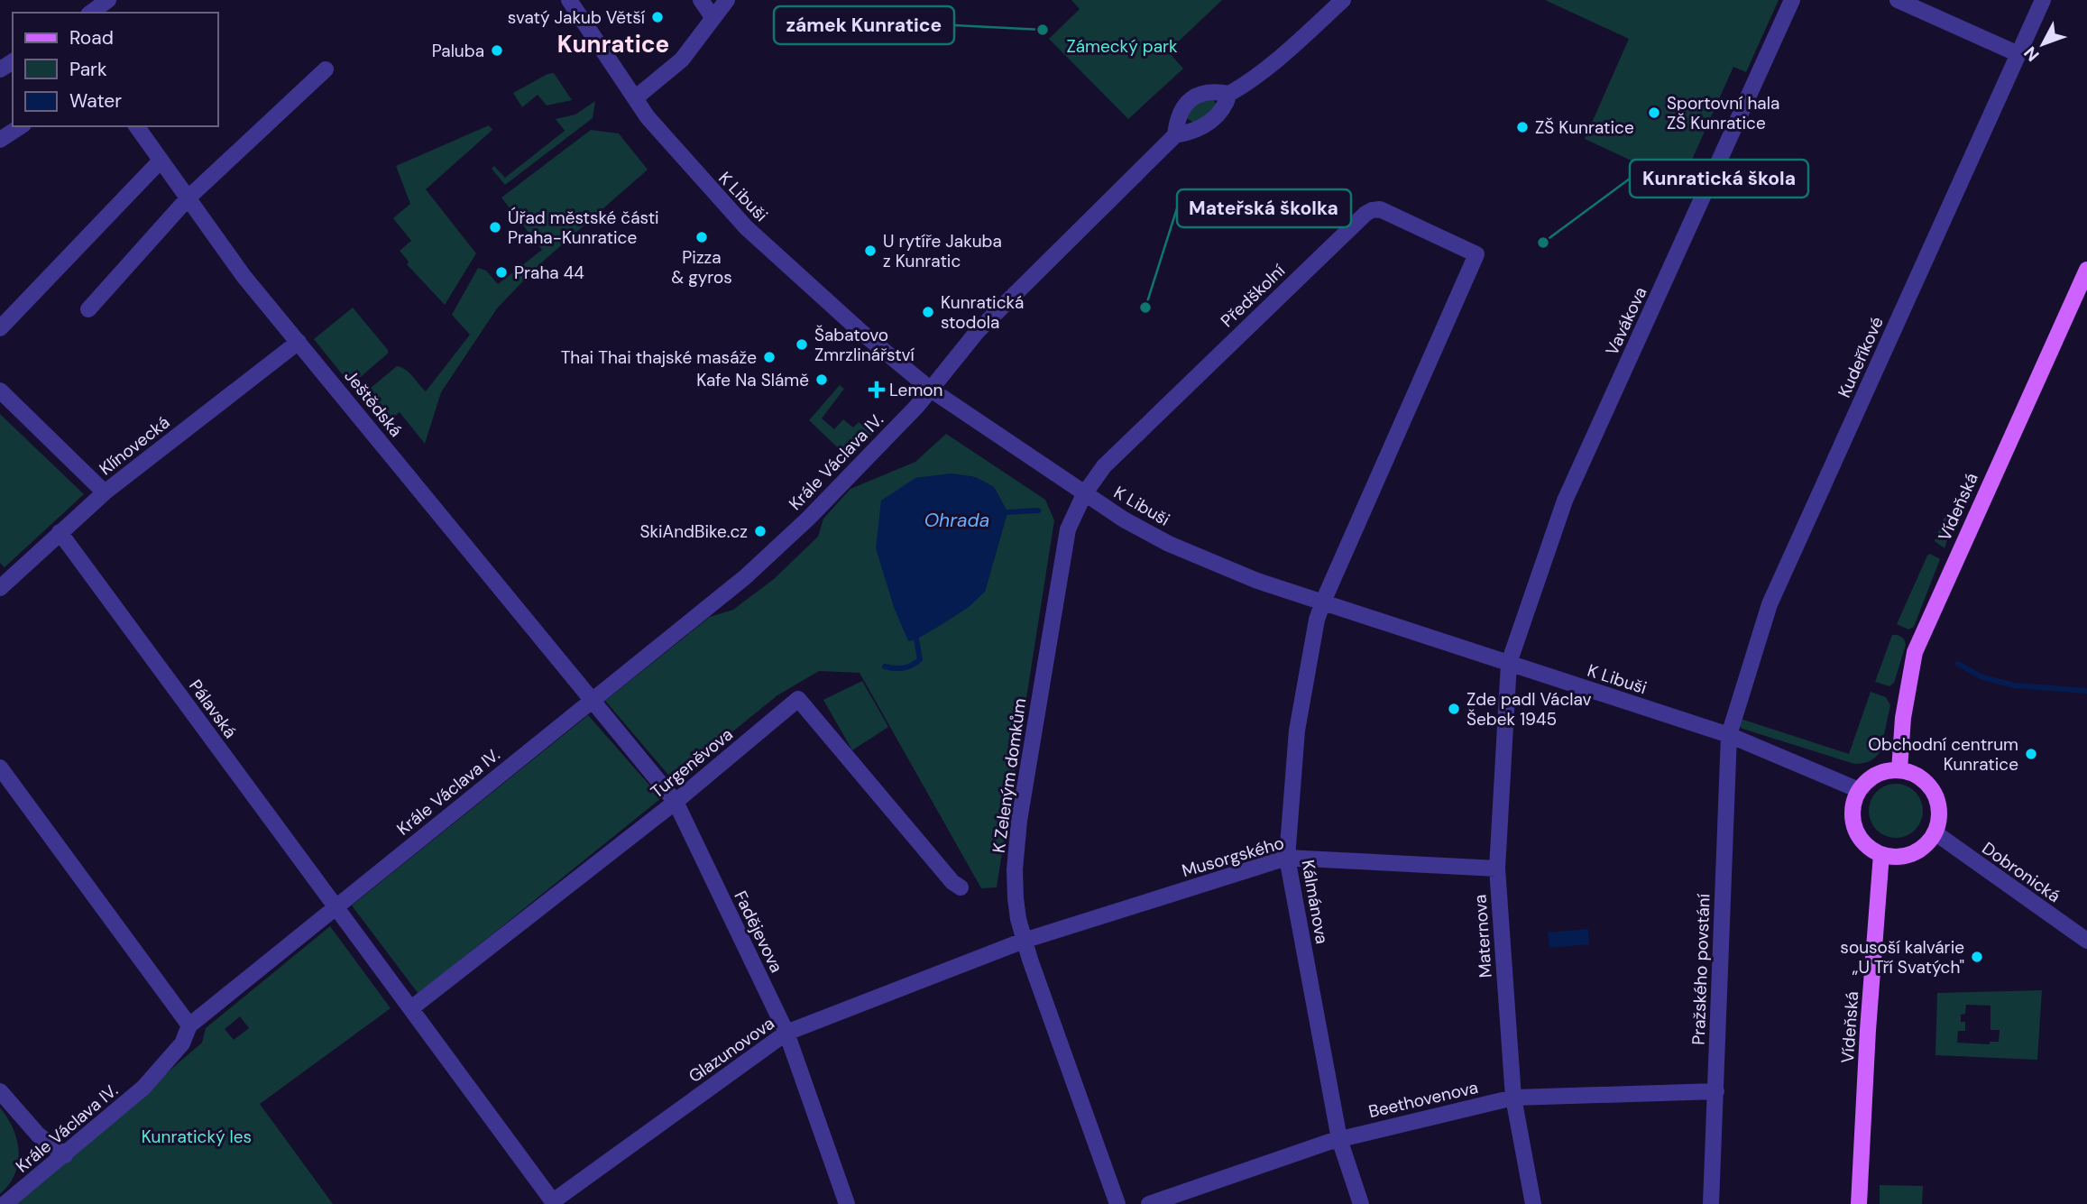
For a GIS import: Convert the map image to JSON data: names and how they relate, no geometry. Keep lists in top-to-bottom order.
{
  "streets": {
    "main road": ["Vídeňská"],
    "street": [
      "K Libuši",
      "Předškolní",
      "Vavákova",
      "Kudeříkové",
      "Ještědská",
      "Klínovecká",
      "Krále Václava IV.",
      "Pálavská",
      "Turgeněvova",
      "K Zeleným domkům",
      "Musorgského",
      "Dobronická",
      "Kálmánova",
      "Fadějevova",
      "Maternova",
      "Pražského povstání",
      "Glazunovova",
      "Beethovenova"
    ]
  },
  "crossings": [
    ["K Libuši", "Předškolní"],
    ["K Libuši", "Vavákova"],
    ["K Libuši", "Kudeříkové"],
    ["K Libuši", "Krále Václava IV."],
    ["K Libuši", "Vídeňská"],
    ["K Libuši", "K Zeleným domkům"],
    ["K Libuši", "Dobronická"],
    ["K Libuši", "Kálmánova"],
    ["K Libuši", "Maternova"],
    ["K Libuši", "Pražského povstání"],
    ["Předškolní", "K Zeleným domkům"],
    ["Předškolní", "Kálmánova"],
    ["Vavákova", "Maternova"],
    ["Kudeříkové", "Pražského povstání"],
    ["Ještědská", "Klínovecká"],
    ["Ještědská", "Krále Václava IV."],
    ["Ještědská", "Fadějevova"],
    ["Klínovecká", "Pálavská"],
    ["Krále Václava IV.", "Pálavská"],
    ["Krále Václava IV.", "Fadějevova"],
    ["Vídeňská", "Dobronická"],
    ["Pálavská", "Turgeněvova"],
    ["Pálavská", "Glazunovova"],
    ["Turgeněvova", "Fadějevova"],
    ["K Zeleným domkům", "Musorgského"],
    ["K Zeleným domkům", "Glazunovova"],
    ["Musorgského", "Kálmánova"],
    ["Musorgského", "Maternova"],
    ["Musorgského", "Glazunovova"],
    ["Kálmánova", "Beethovenova"],
    ["Fadějevova", "Glazunovova"],
    ["Maternova", "Beethovenova"],
    ["Pražského povstání", "Beethovenova"]
  ],
  "districts": ["Kunratice"],
  "water": ["Ohrada"],
  "parks": ["Zámecký park", "Kunratický les"],
  "places": {
    "other": [
      "svatý Jakub Větší",
      "zámek Kunratice",
      "Paluba",
      "Sportovní hala ZŠ Kunratice",
      "ZŠ Kunratice",
      "Úřad městské části Praha-Kunratice",
      "Pizza & gyros",
      "Kunratická škola",
      "U rytíře Jakuba z Kunratic",
      "Praha 44",
      "Mateřská školka",
      "Kunratická stodola",
      "Šabatovo Zmrzlinářství",
      "Thai Thai thajské masáže",
      "Kafe Na Slámě",
      "SkiAndBike.cz",
      "Zde padl Václav Šebek 1945",
      "Obchodní centrum Kunratice",
      "sousoší kalvárie „U Tří Svatých\""
    ],
    "health": ["Lemon"]
  },
  "legend": ["Road", "Park", "Water"],
  "north": "bottom left"
}
